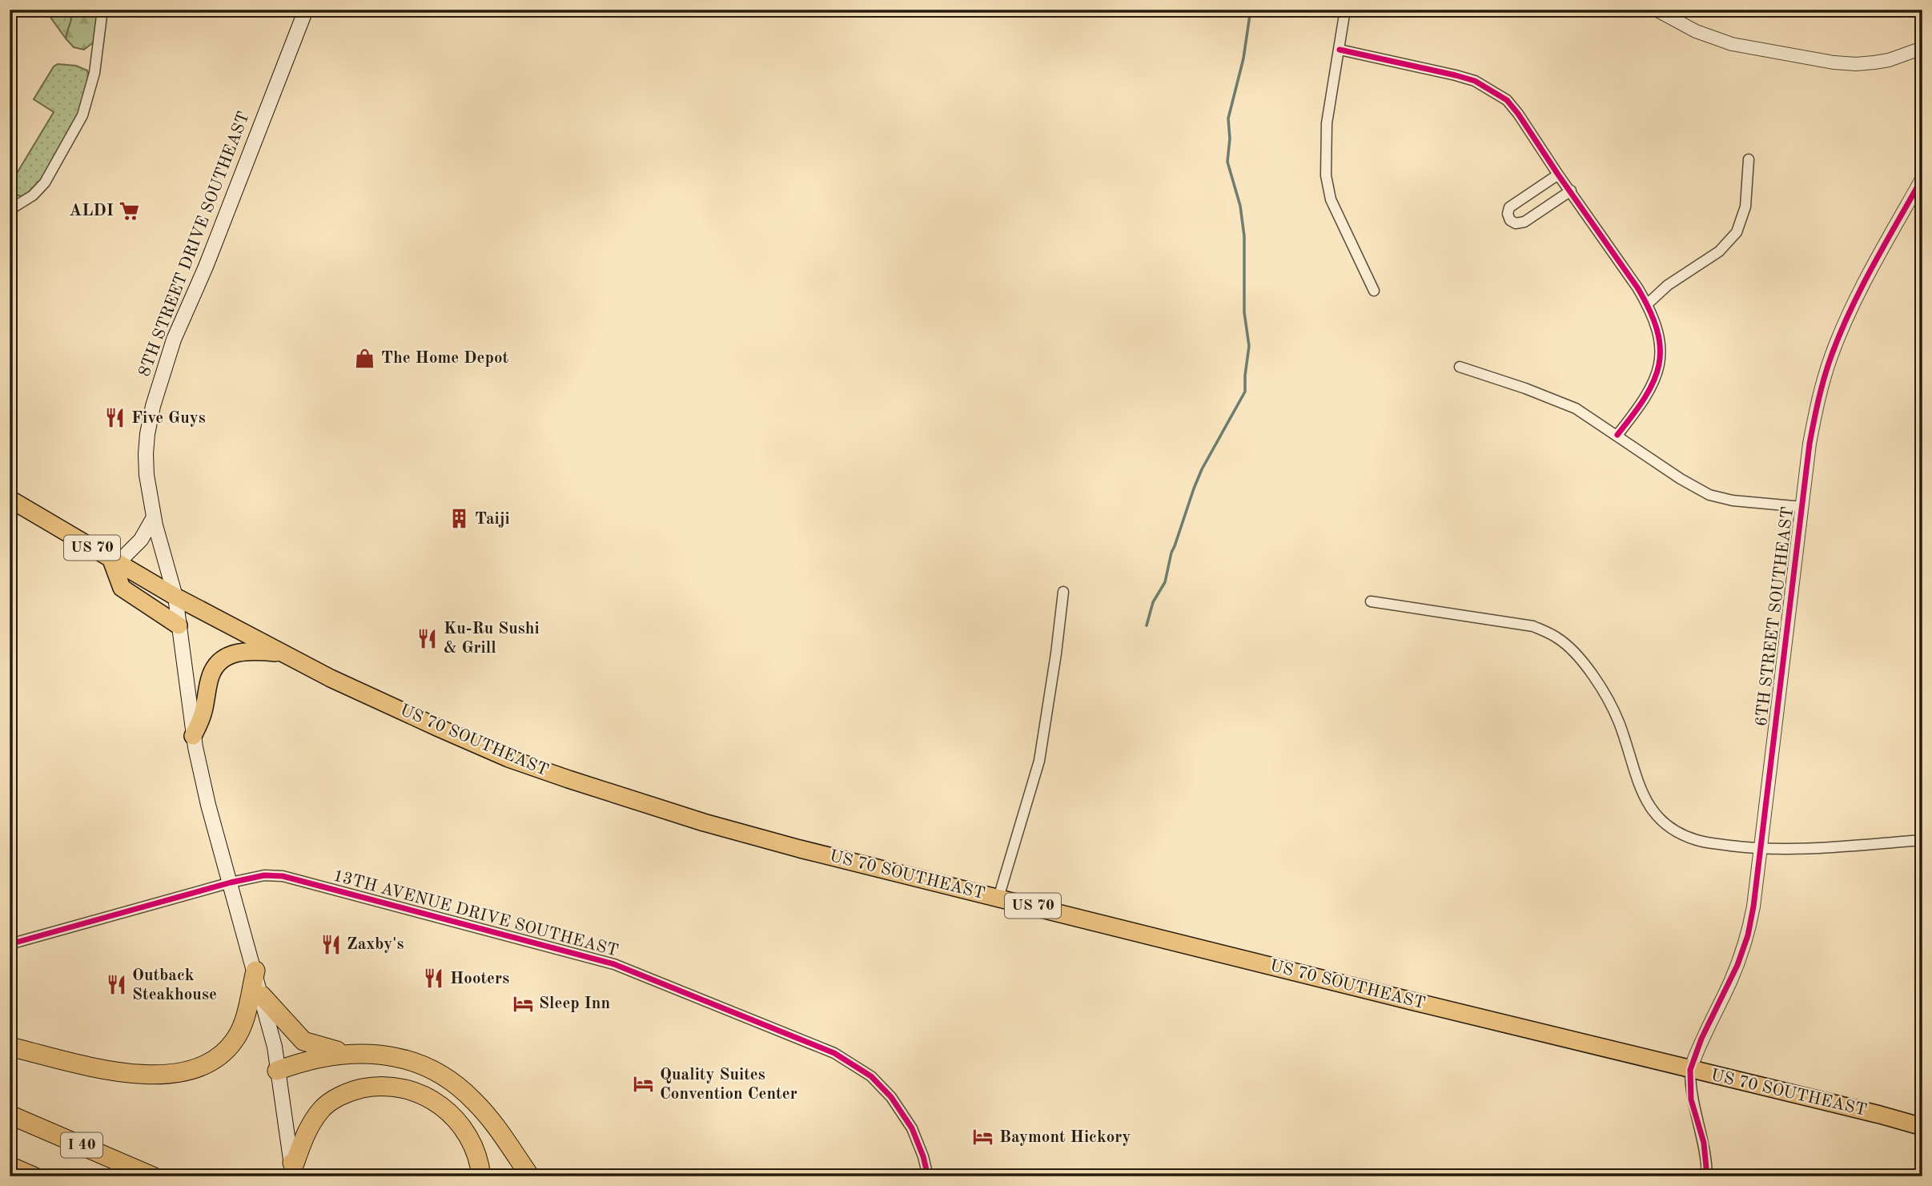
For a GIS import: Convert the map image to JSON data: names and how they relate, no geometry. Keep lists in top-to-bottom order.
{
  "streets": {
    "highway": ["I 40"],
    "main road": ["8TH STREET DRIVE SOUTHEAST", "US 70", "US 70 SOUTHEAST"],
    "street": ["6TH STREET SOUTHEAST", "13TH AVENUE DRIVE SOUTHEAST"]
  },
  "crossings": [
    ["8TH STREET DRIVE SOUTHEAST", "US 70 SOUTHEAST"],
    ["8TH STREET DRIVE SOUTHEAST", "13TH AVENUE DRIVE SOUTHEAST"],
    ["6TH STREET SOUTHEAST", "US 70 SOUTHEAST"]
  ],
  "places": {
    "supermarket": ["ALDI"],
    "shop": ["The Home Depot"],
    "restaurant": [
      "Five Guys",
      "Ku-Ru Sushi & Grill",
      "Zaxby's",
      "Hooters",
      "Outback Steakhouse"
    ],
    "building": ["Taiji"],
    "hotel": ["Sleep Inn", "Quality Suites Convention Center", "Baymont Hickory"]
  }
}
